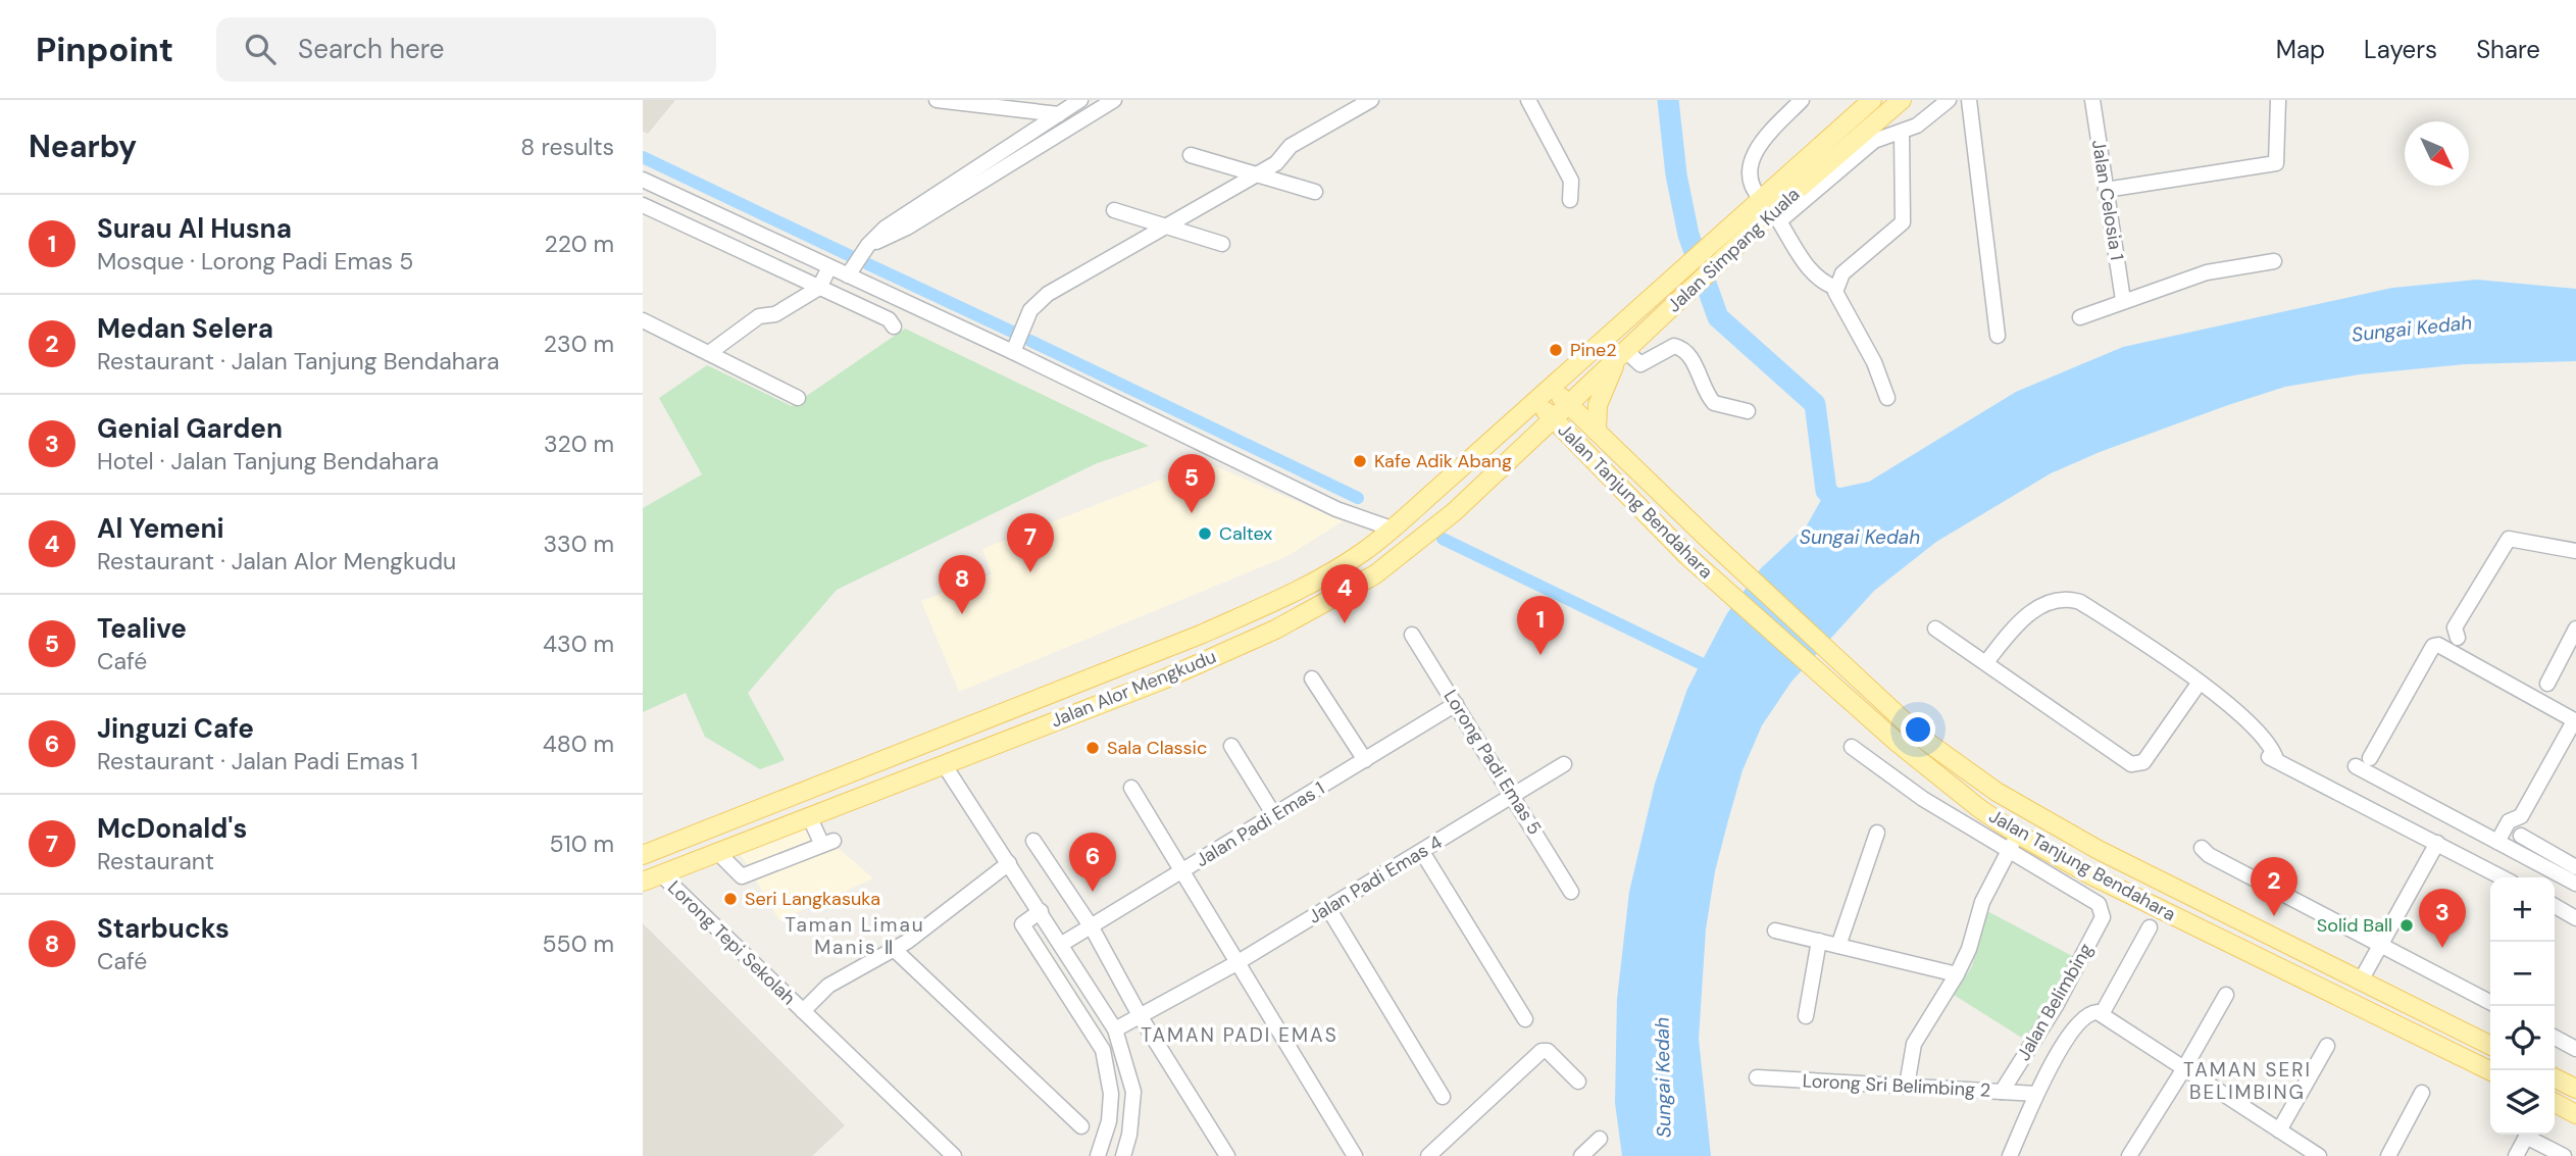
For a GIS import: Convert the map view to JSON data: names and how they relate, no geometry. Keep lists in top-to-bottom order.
{
  "streets": {
    "main road": ["Jalan Simpang Kuala", "Jalan Tanjung Bendahara", "Jalan Alor Mengkudu"],
    "street": [
      "Jalan Celosia 1",
      "Lorong Padi Emas 5",
      "Jalan Padi Emas 1",
      "Jalan Padi Emas 4",
      "Lorong Tepi Sekolah",
      "Jalan Belimbing",
      "Lorong Sri Belimbing 2"
    ]
  },
  "crossings": [
    ["Jalan Simpang Kuala", "Jalan Tanjung Bendahara"],
    ["Jalan Simpang Kuala", "Jalan Alor Mengkudu"],
    ["Jalan Tanjung Bendahara", "Jalan Alor Mengkudu"],
    ["Jalan Alor Mengkudu", "Lorong Tepi Sekolah"],
    ["Lorong Padi Emas 5", "Jalan Padi Emas 1"],
    ["Lorong Padi Emas 5", "Jalan Padi Emas 4"],
    ["Jalan Belimbing", "Lorong Sri Belimbing 2"]
  ],
  "districts": ["Taman Limau Manis Ⅱ", "TAMAN PADI EMAS", "TAMAN SERI BELIMBING"],
  "water": ["Sungai Kedah"],
  "places": [
    "Pine2",
    "Kafe Adik Abang",
    "Caltex",
    "Sala Classic",
    "Seri Langkasuka",
    "Solid Ball"
  ],
  "north": "bottom right",
  "page": {
    "header": "Pinpoint",
    "search": "Search here",
    "nav": ["Map", "Layers", "Share"],
    "heading": ["Nearby", "8 results"],
    "list": [
      {
        "mark": "1",
        "name": "Surau Al Husna",
        "note": "Mosque · Lorong Padi Emas 5",
        "value": "220 m"
      },
      {
        "mark": "2",
        "name": "Medan Selera",
        "note": "Restaurant · Jalan Tanjung Bendahara",
        "value": "230 m"
      },
      {
        "mark": "3",
        "name": "Genial Garden",
        "note": "Hotel · Jalan Tanjung Bendahara",
        "value": "320 m"
      },
      {
        "mark": "4",
        "name": "Al Yemeni",
        "note": "Restaurant · Jalan Alor Mengkudu",
        "value": "330 m"
      },
      {
        "mark": "5",
        "name": "Tealive",
        "note": "Café",
        "value": "430 m"
      },
      {
        "mark": "6",
        "name": "Jinguzi Cafe",
        "note": "Restaurant · Jalan Padi Emas 1",
        "value": "480 m"
      },
      {
        "mark": "7",
        "name": "McDonald's",
        "note": "Restaurant",
        "value": "510 m"
      },
      {
        "mark": "8",
        "name": "Starbucks",
        "note": "Café",
        "value": "550 m"
      }
    ],
    "pins": [
      "5",
      "7",
      "8",
      "4",
      "1",
      "6",
      "2",
      "3"
    ],
    "map_buttons": ["+", "−"]
  }
}
